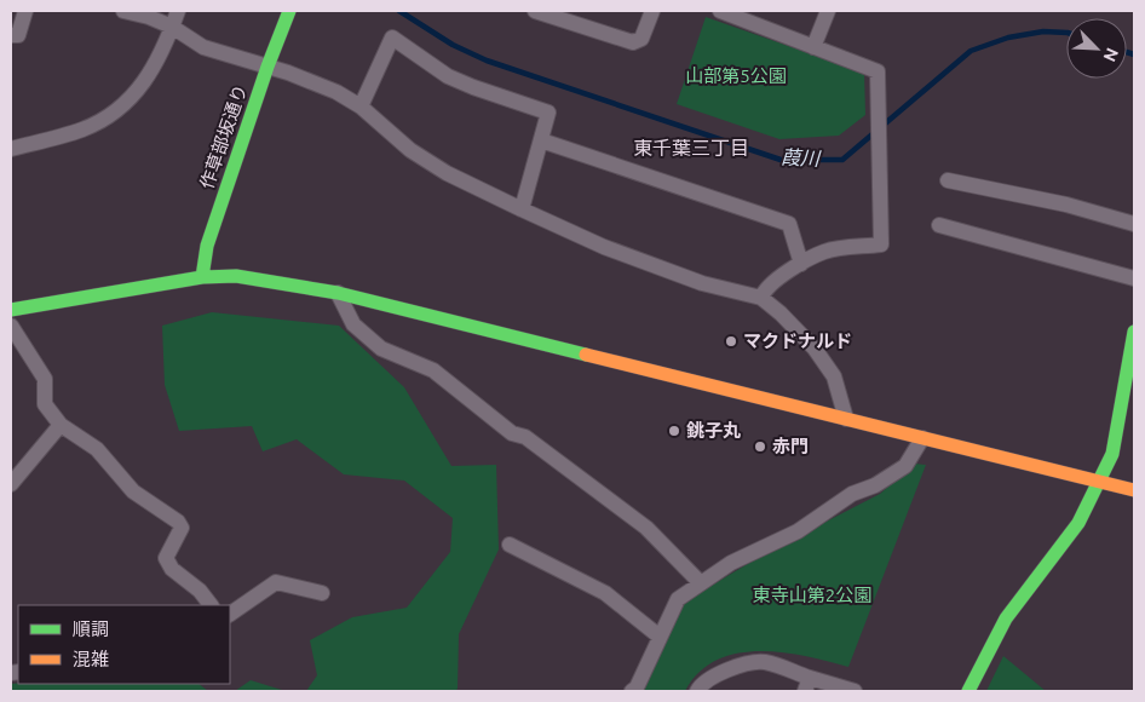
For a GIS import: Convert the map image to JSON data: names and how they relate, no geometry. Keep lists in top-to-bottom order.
{
  "streets": {
    "street": ["作草部坂通り"]
  },
  "districts": ["東千葉三丁目"],
  "water": ["葭川"],
  "parks": ["山部第5公園", "東寺山第2公園"],
  "places": ["マクドナルド", "銚子丸", "赤門"],
  "legend": ["順調", "混雑"],
  "north": "bottom right"
}
